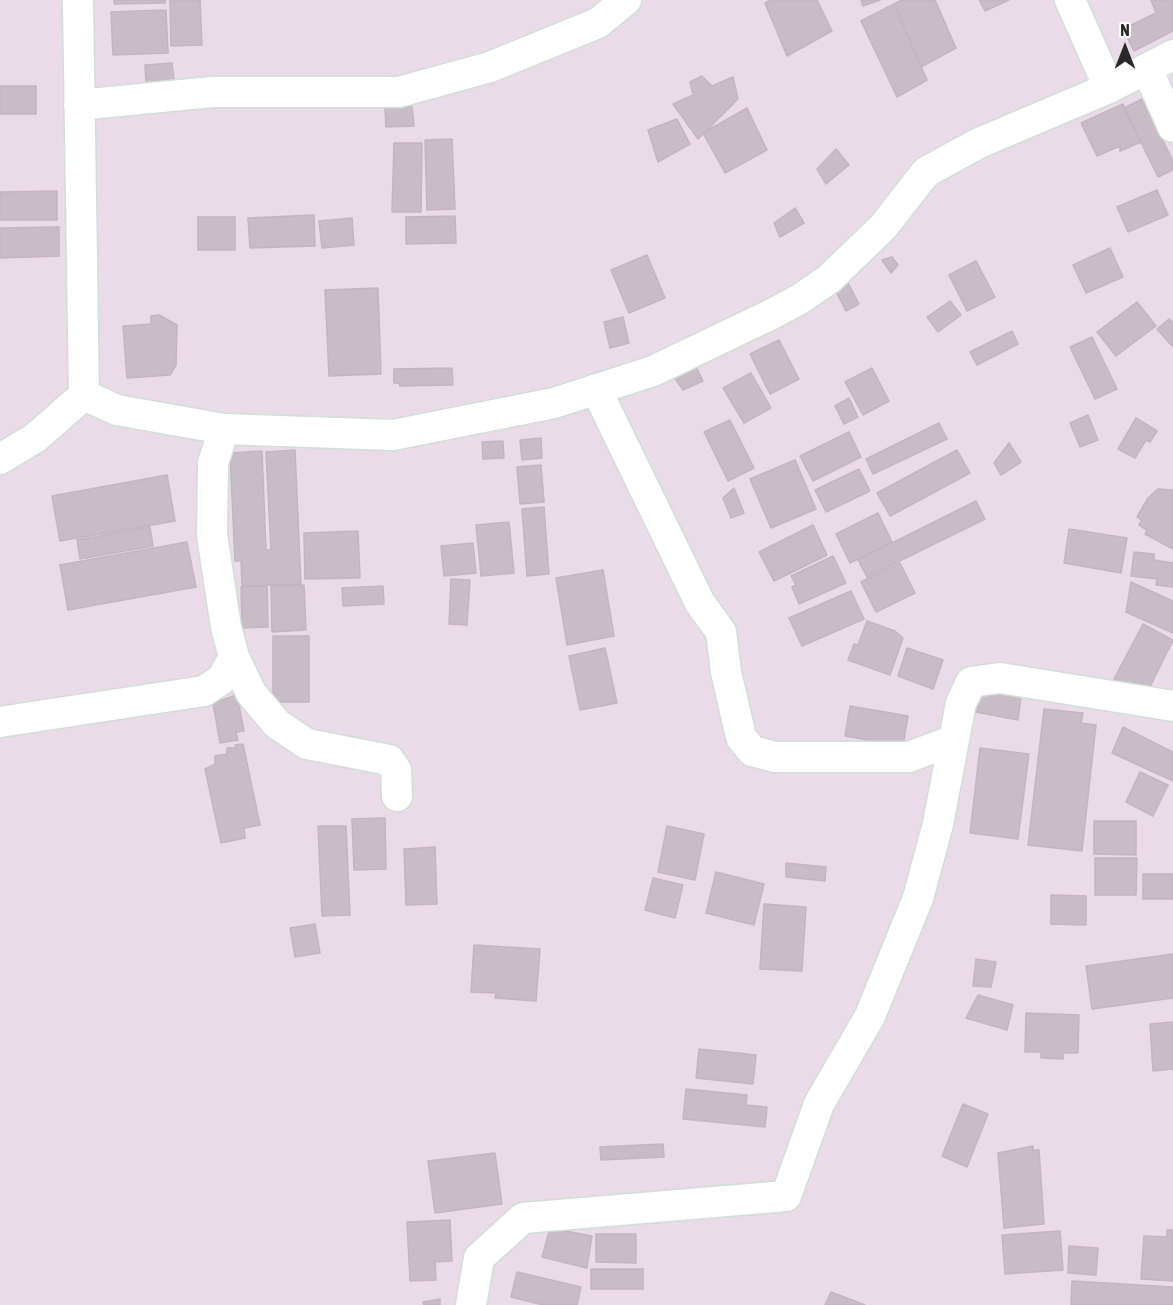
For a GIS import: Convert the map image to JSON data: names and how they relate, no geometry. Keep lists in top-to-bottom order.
{
  "north": "top"
}
